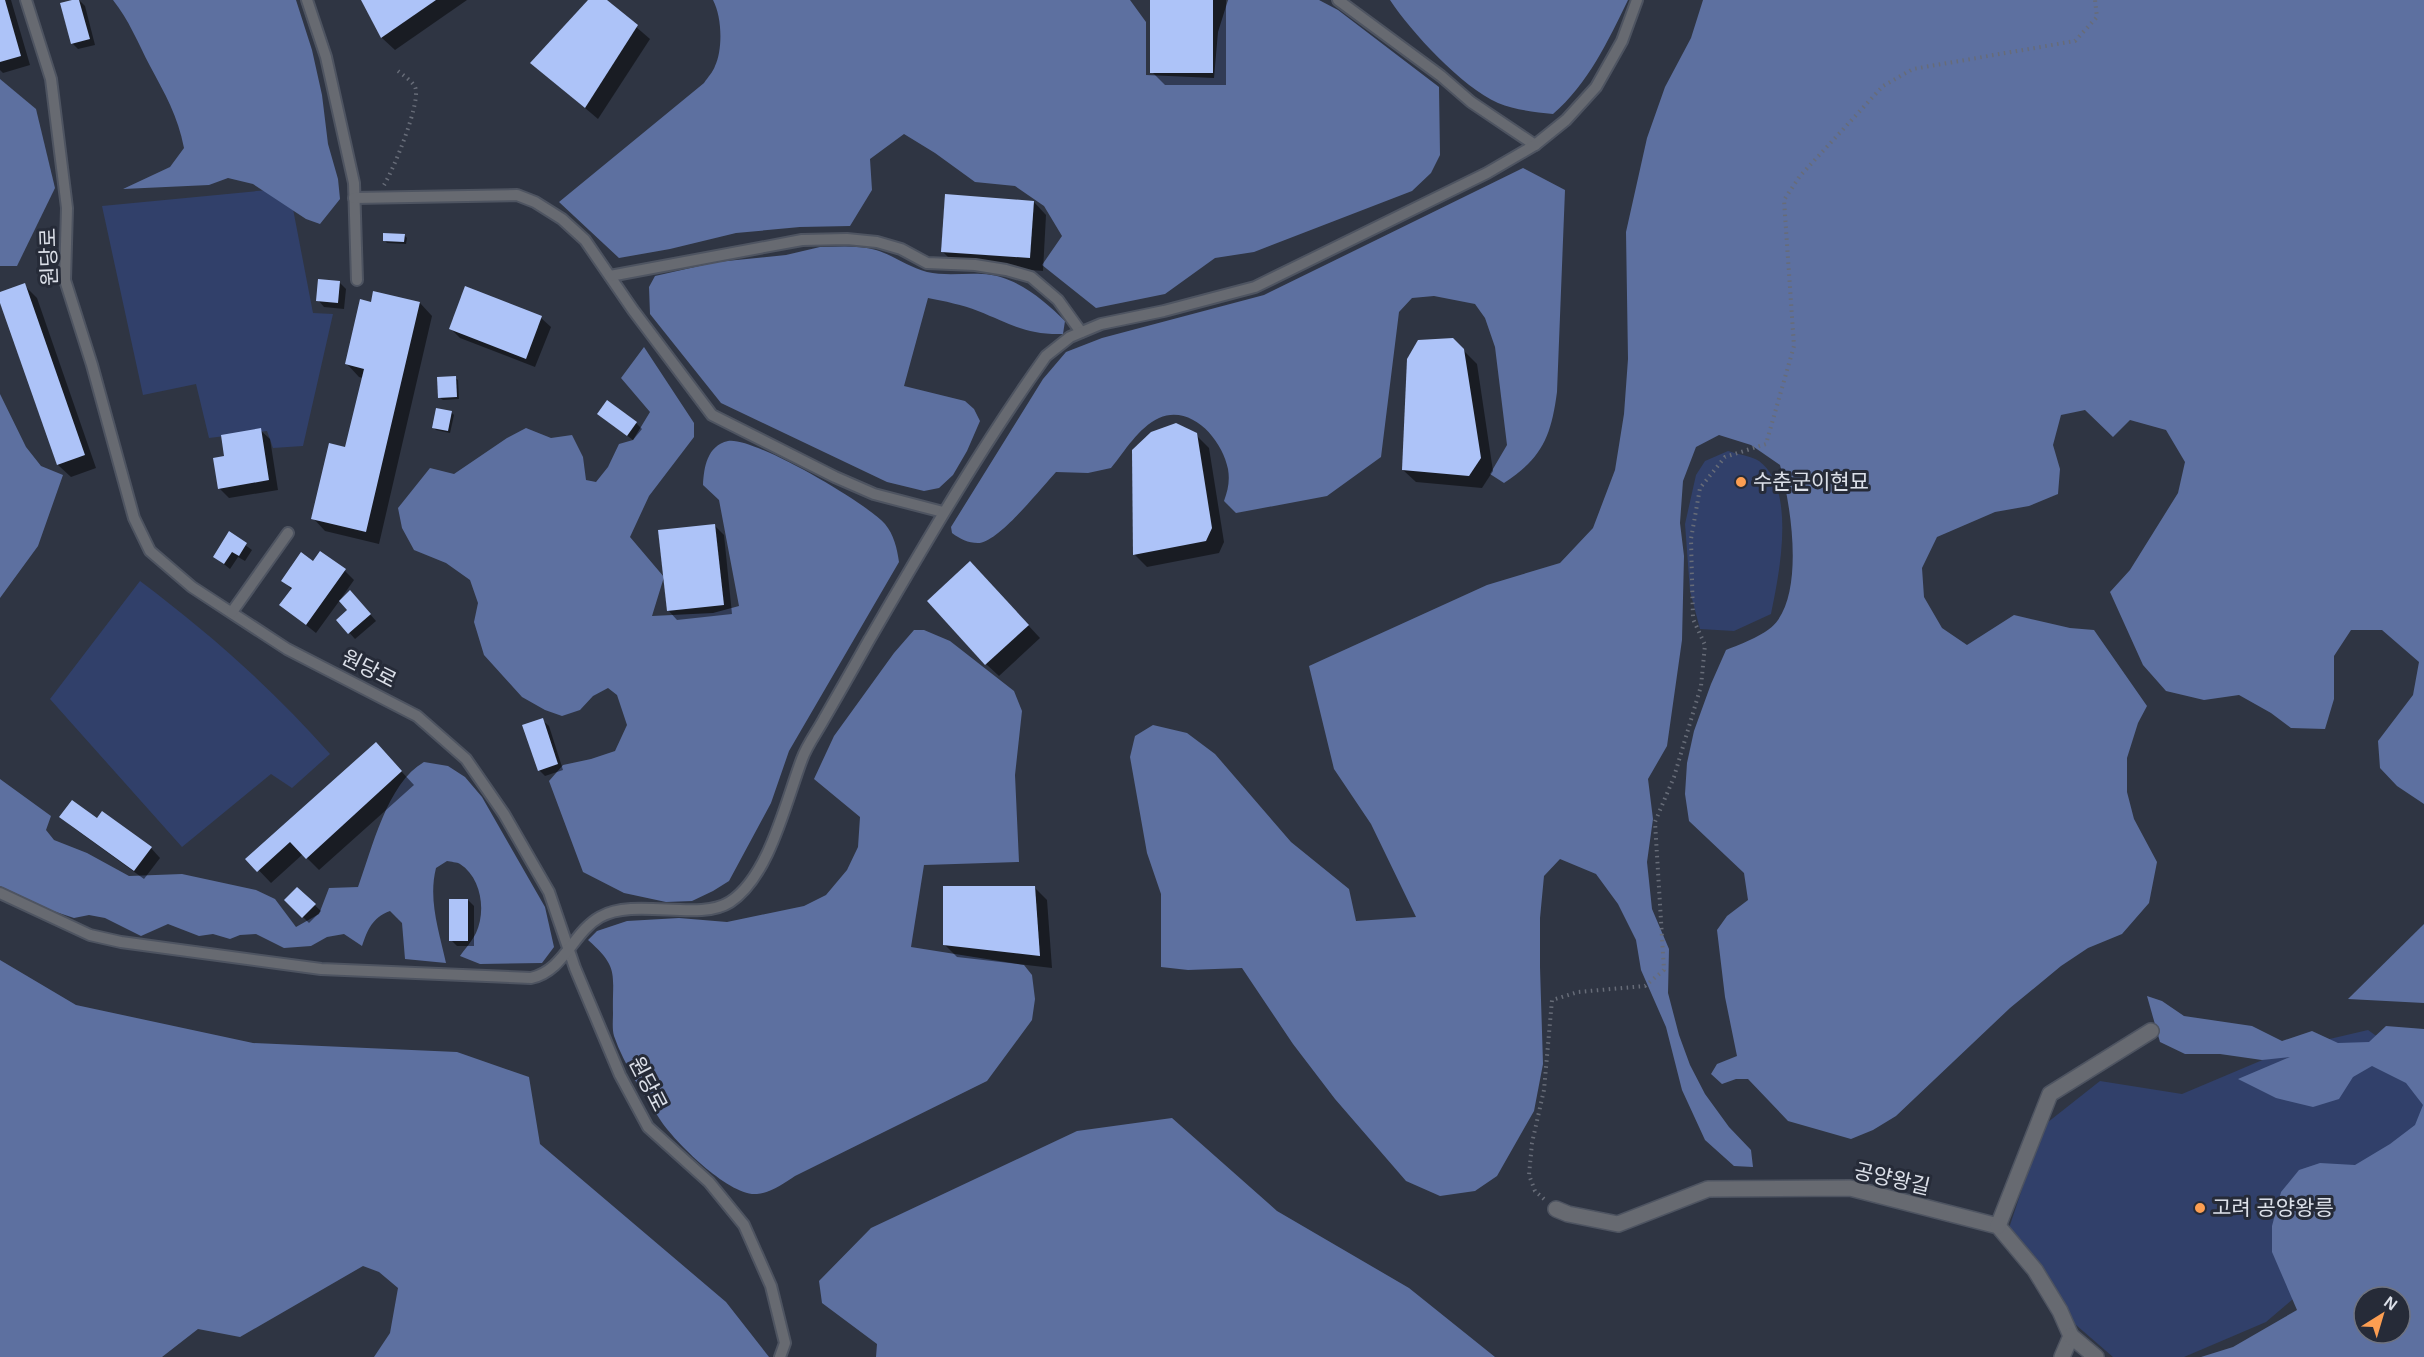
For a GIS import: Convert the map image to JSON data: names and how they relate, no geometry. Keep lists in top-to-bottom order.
{
  "streets": {
    "street": ["공양왕길"],
    "lane": ["원당로"]
  },
  "places": ["수춘군이현묘", "고려 공양왕릉"],
  "north": "top right"
}
